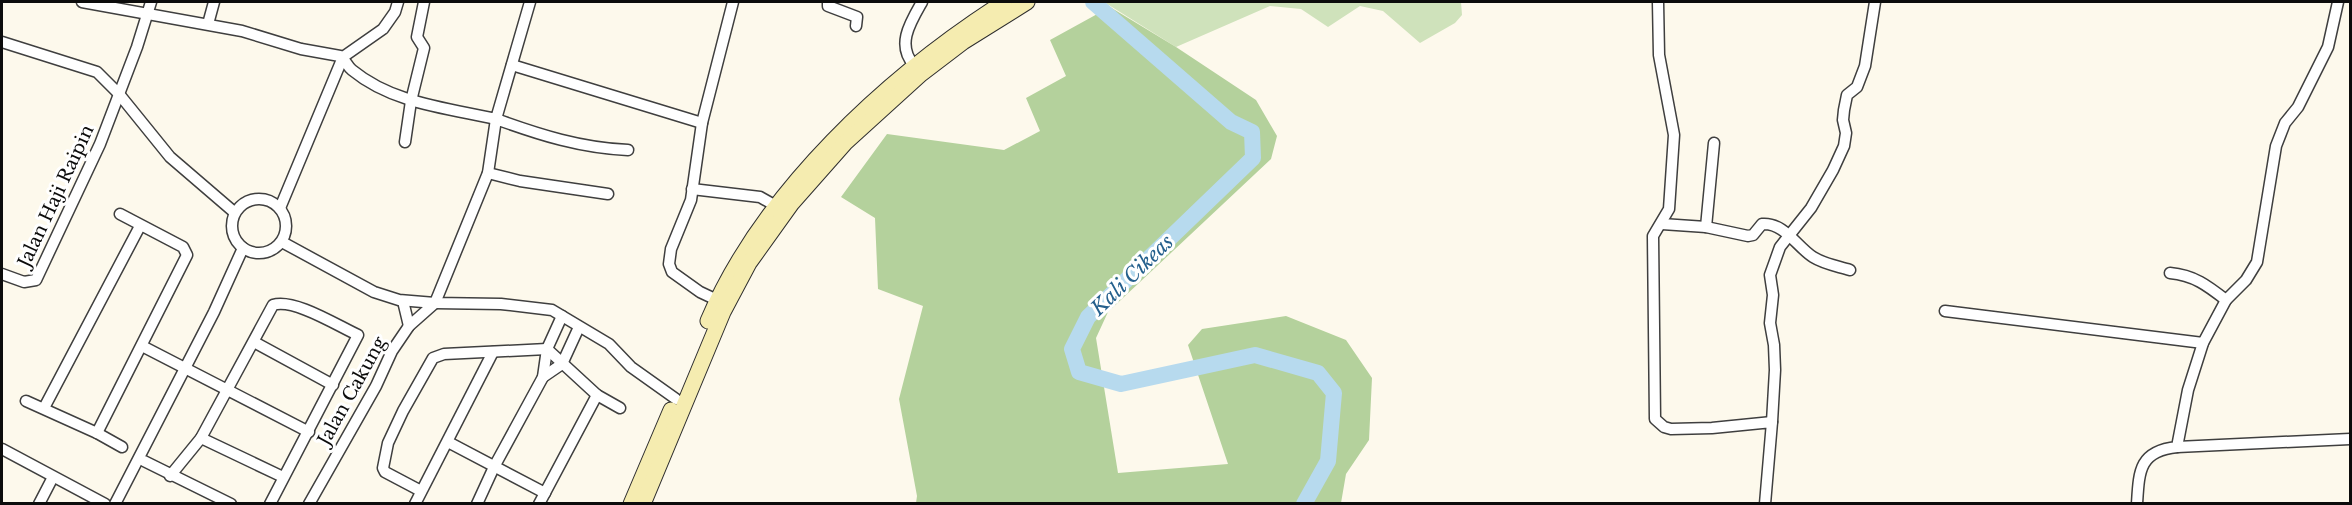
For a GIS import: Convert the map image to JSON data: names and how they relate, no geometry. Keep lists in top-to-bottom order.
{
  "streets": {
    "street": ["Jalan Haji Raipin", "Jalan Cakung"]
  },
  "water": ["Kali Cikeas"]
}
